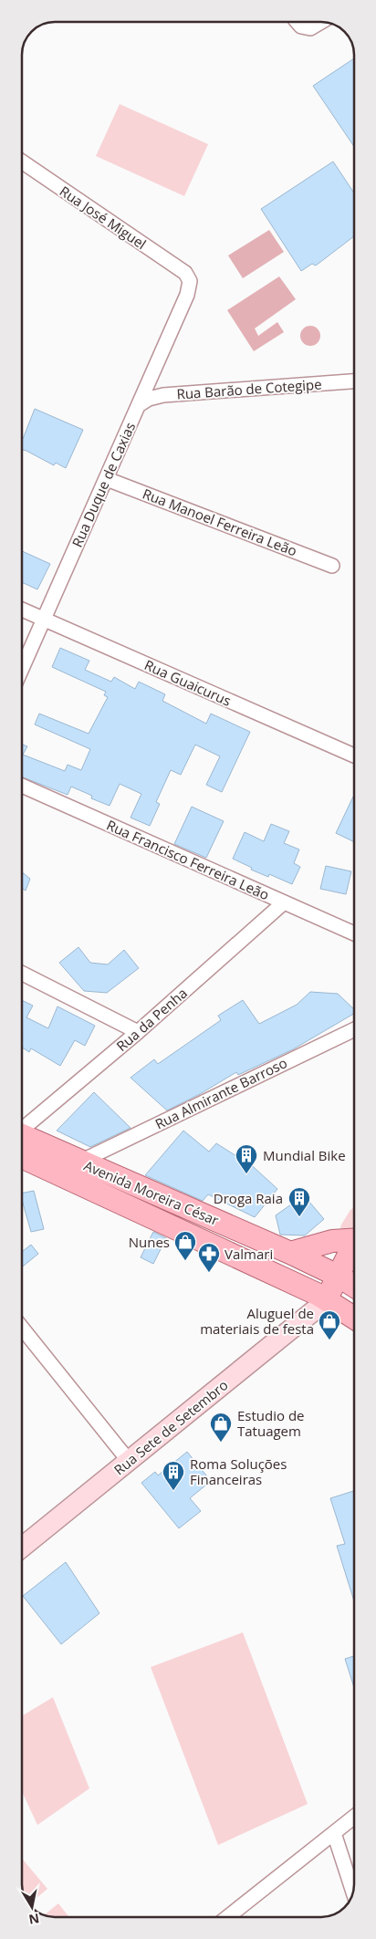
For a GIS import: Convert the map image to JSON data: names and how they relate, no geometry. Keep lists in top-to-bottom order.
{
  "streets": {
    "main road": ["Avenida Moreira César", "Rua Sete de Setembro"],
    "street": [
      "Rua José Miguel",
      "Rua Barão de Cotegipe",
      "Rua Duque de Caxias",
      "Rua Manoel Ferreira Leão",
      "Rua Guaicurus",
      "Rua Francisco Ferreira Leão",
      "Rua da Penha",
      "Rua Almirante Barroso"
    ]
  },
  "crossings": [
    ["Rua José Miguel", "Rua Duque de Caxias"],
    ["Rua Barão de Cotegipe", "Rua Duque de Caxias"],
    ["Rua Duque de Caxias", "Rua Manoel Ferreira Leão"],
    ["Rua Duque de Caxias", "Rua Guaicurus"],
    ["Rua Francisco Ferreira Leão", "Rua da Penha"],
    ["Rua Almirante Barroso", "Avenida Moreira César"],
    ["Avenida Moreira César", "Rua Sete de Setembro"]
  ],
  "places": {
    "building": ["Mundial Bike", "Droga Raia", "Roma Soluções Financeiras"],
    "shop": ["Nunes", "Aluguel de materiais de festa", "Estudio de Tatuagem"],
    "pharmacy": ["Valmari"]
  },
  "north": "bottom"
}
